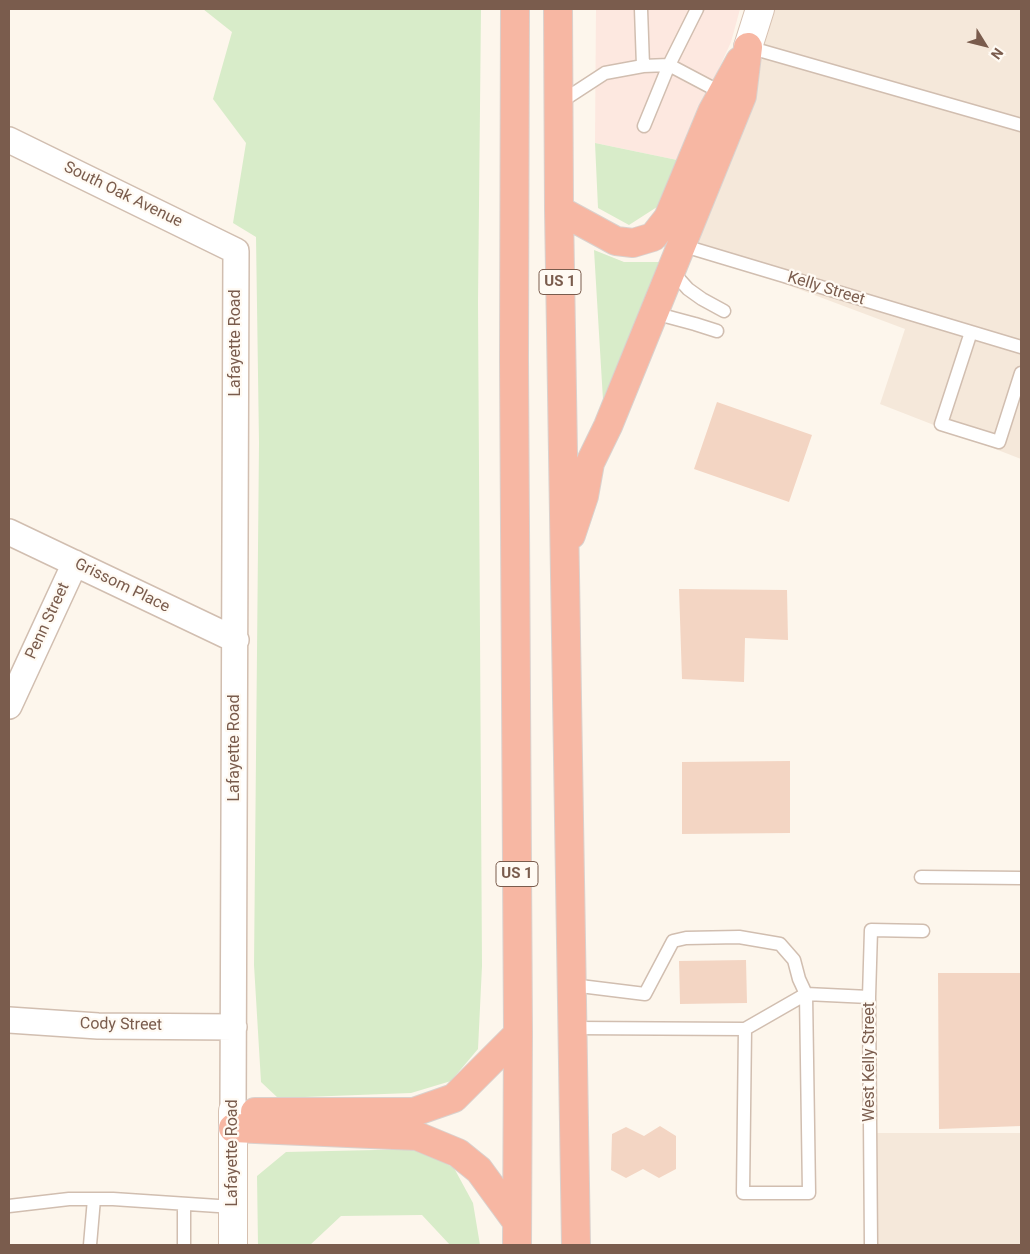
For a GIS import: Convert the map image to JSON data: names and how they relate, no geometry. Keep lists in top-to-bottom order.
{
  "streets": {
    "highway": ["US 1"],
    "street": [
      "South Oak Avenue",
      "Lafayette Road",
      "Grissom Place",
      "Penn Street",
      "Cody Street"
    ],
    "lane": ["Kelly Street", "West Kelly Street"]
  },
  "crossings": [
    ["South Oak Avenue", "Lafayette Road"],
    ["Lafayette Road", "Grissom Place"],
    ["Lafayette Road", "Cody Street"],
    ["Grissom Place", "Penn Street"]
  ],
  "north": "bottom right"
}
